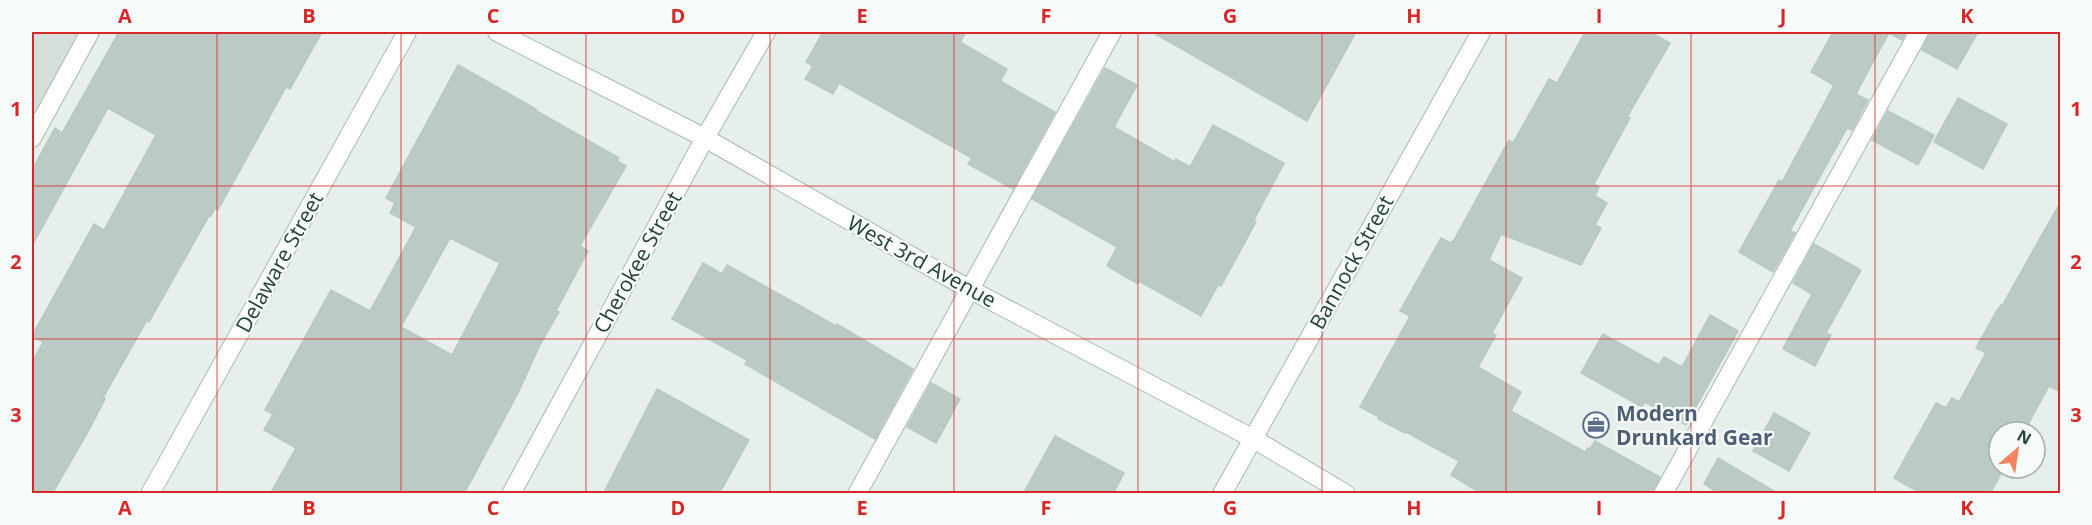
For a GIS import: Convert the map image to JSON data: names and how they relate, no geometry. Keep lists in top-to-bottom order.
{
  "streets": {
    "street": [
      "West 3rd Avenue",
      "Delaware Street",
      "Cherokee Street",
      "Bannock Street"
    ]
  },
  "crossings": [
    ["West 3rd Avenue", "Cherokee Street"],
    ["West 3rd Avenue", "Bannock Street"]
  ],
  "places": {
    "office": ["Modern Drunkard Gear"]
  },
  "north": "top right",
  "grid": {
    "columns": [
      "A",
      "B",
      "C",
      "D",
      "E",
      "F",
      "G",
      "H",
      "I",
      "J",
      "K"
    ],
    "rows": ["1", "2", "3"]
  }
}
